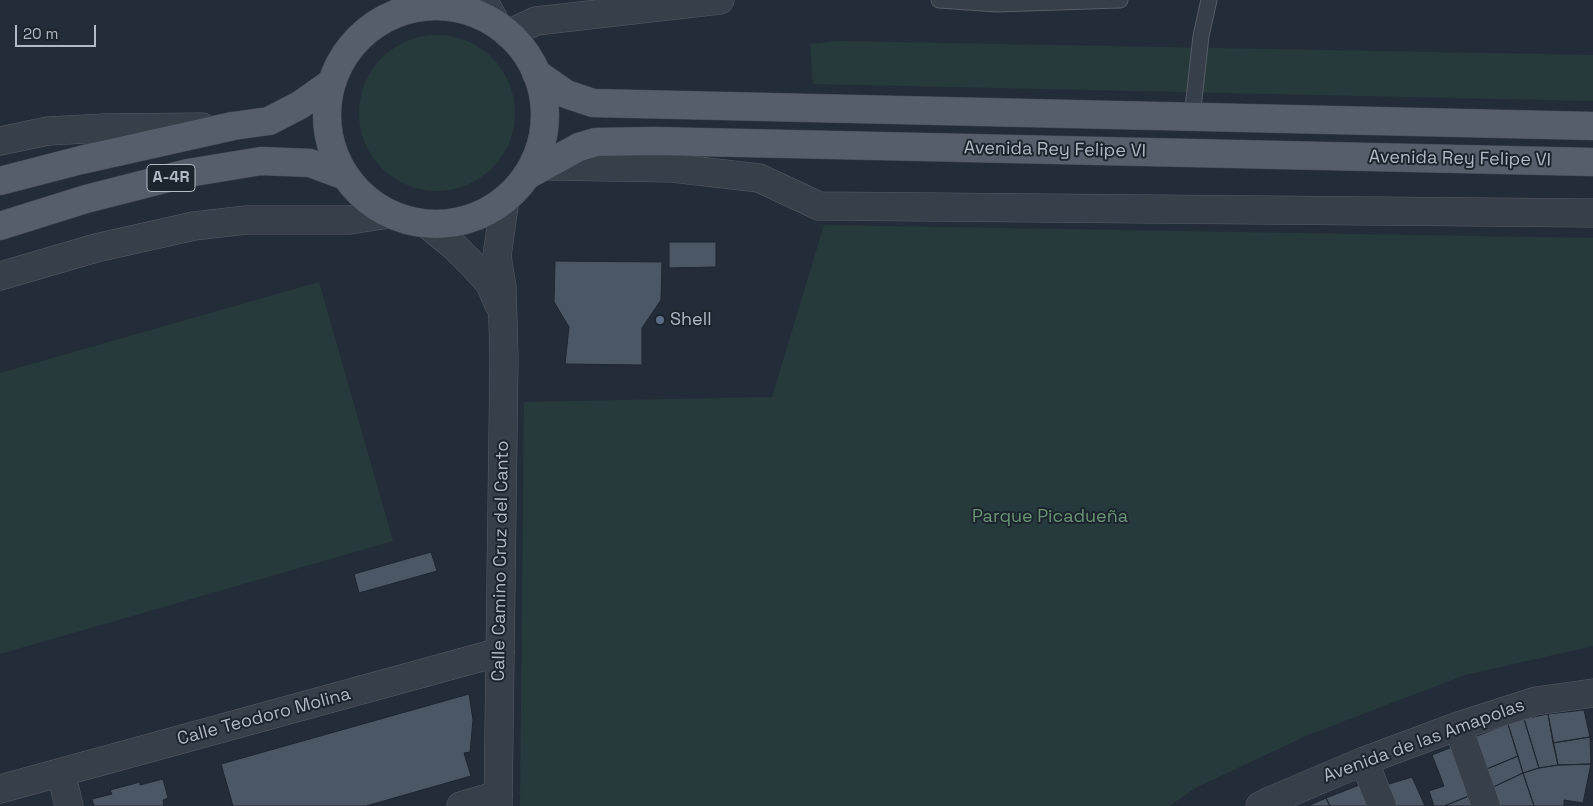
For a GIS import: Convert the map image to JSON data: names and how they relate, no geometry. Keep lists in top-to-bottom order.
{
  "streets": {
    "main road": ["Avenida Rey Felipe VI", "A-4R"],
    "street": ["Calle Camino Cruz del Canto", "Calle Teodoro Molina", "Avenida de las Amapolas"]
  },
  "crossings": [
    ["Calle Camino Cruz del Canto", "Calle Teodoro Molina"]
  ],
  "parks": ["Parque Picadueña"],
  "places": ["Shell"],
  "scale_bar": "20 m"
}
